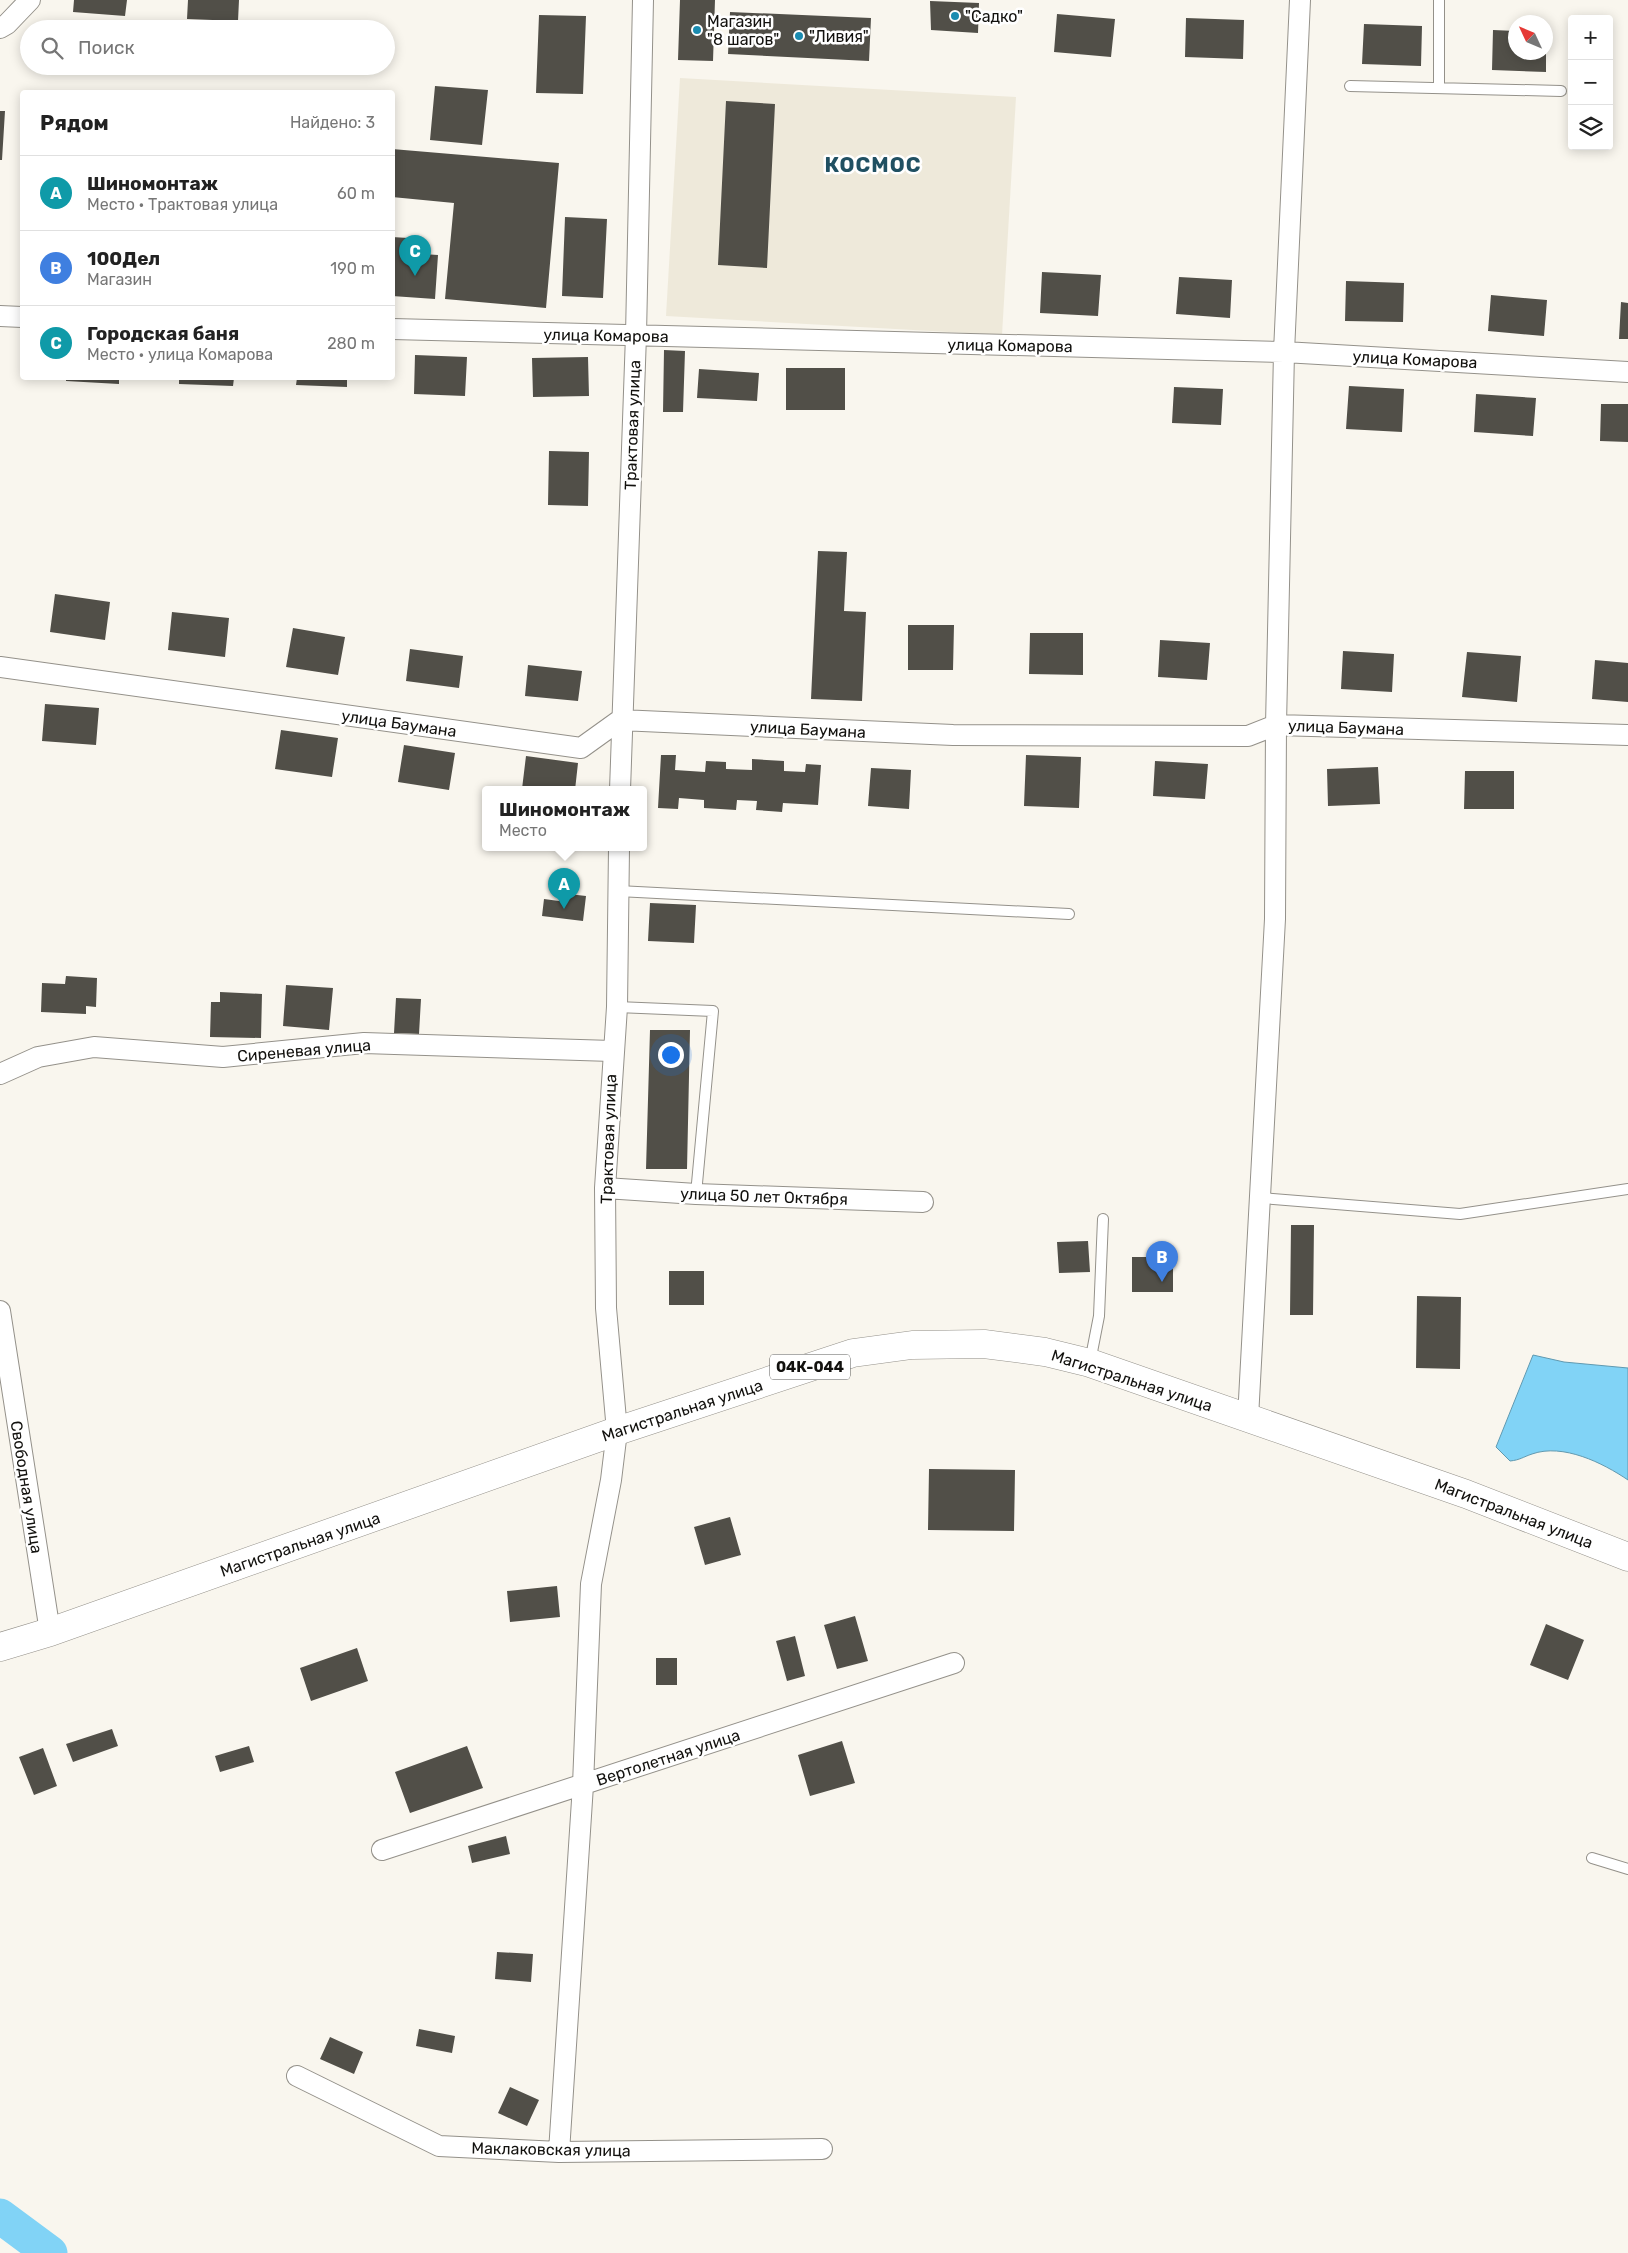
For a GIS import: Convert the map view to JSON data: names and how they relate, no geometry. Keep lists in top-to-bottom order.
{
  "streets": {
    "main road": ["04К-044", "Магистральная улица"],
    "street": [
      "улица Комарова",
      "Трактовая улица",
      "улица Баумана",
      "Сиреневая улица",
      "улица 50 лет Октября",
      "Свободная улица",
      "Вертолетная улица",
      "Маклаковская улица"
    ]
  },
  "crossings": [
    ["улица Комарова", "Трактовая улица"],
    ["Трактовая улица", "улица Баумана"],
    ["Трактовая улица", "Сиреневая улица"],
    ["Трактовая улица", "улица 50 лет Октября"],
    ["Трактовая улица", "Магистральная улица"],
    ["Трактовая улица", "Вертолетная улица"],
    ["Трактовая улица", "Маклаковская улица"],
    ["Магистральная улица", "Свободная улица"]
  ],
  "districts": ["КОСМОС"],
  "places": ["\"Садко\"", "Магазин \"8 шагов\"", "\"Ливия\""],
  "north": "top left",
  "page": {
    "map_buttons": ["+", "−"],
    "search": "Поиск",
    "heading": ["Рядом", "Найдено: 3"],
    "list": [
      {
        "mark": "A",
        "name": "Шиномонтаж",
        "note": "Место · Трактовая улица",
        "value": "60 m"
      },
      {
        "mark": "B",
        "name": "100Дел",
        "note": "Магазин",
        "value": "190 m"
      },
      {
        "mark": "C",
        "name": "Городская баня",
        "note": "Место · улица Комарова",
        "value": "280 m"
      }
    ],
    "pins": ["C", "A", "B"],
    "popup": ["Шиномонтаж", "Место"]
  }
}
